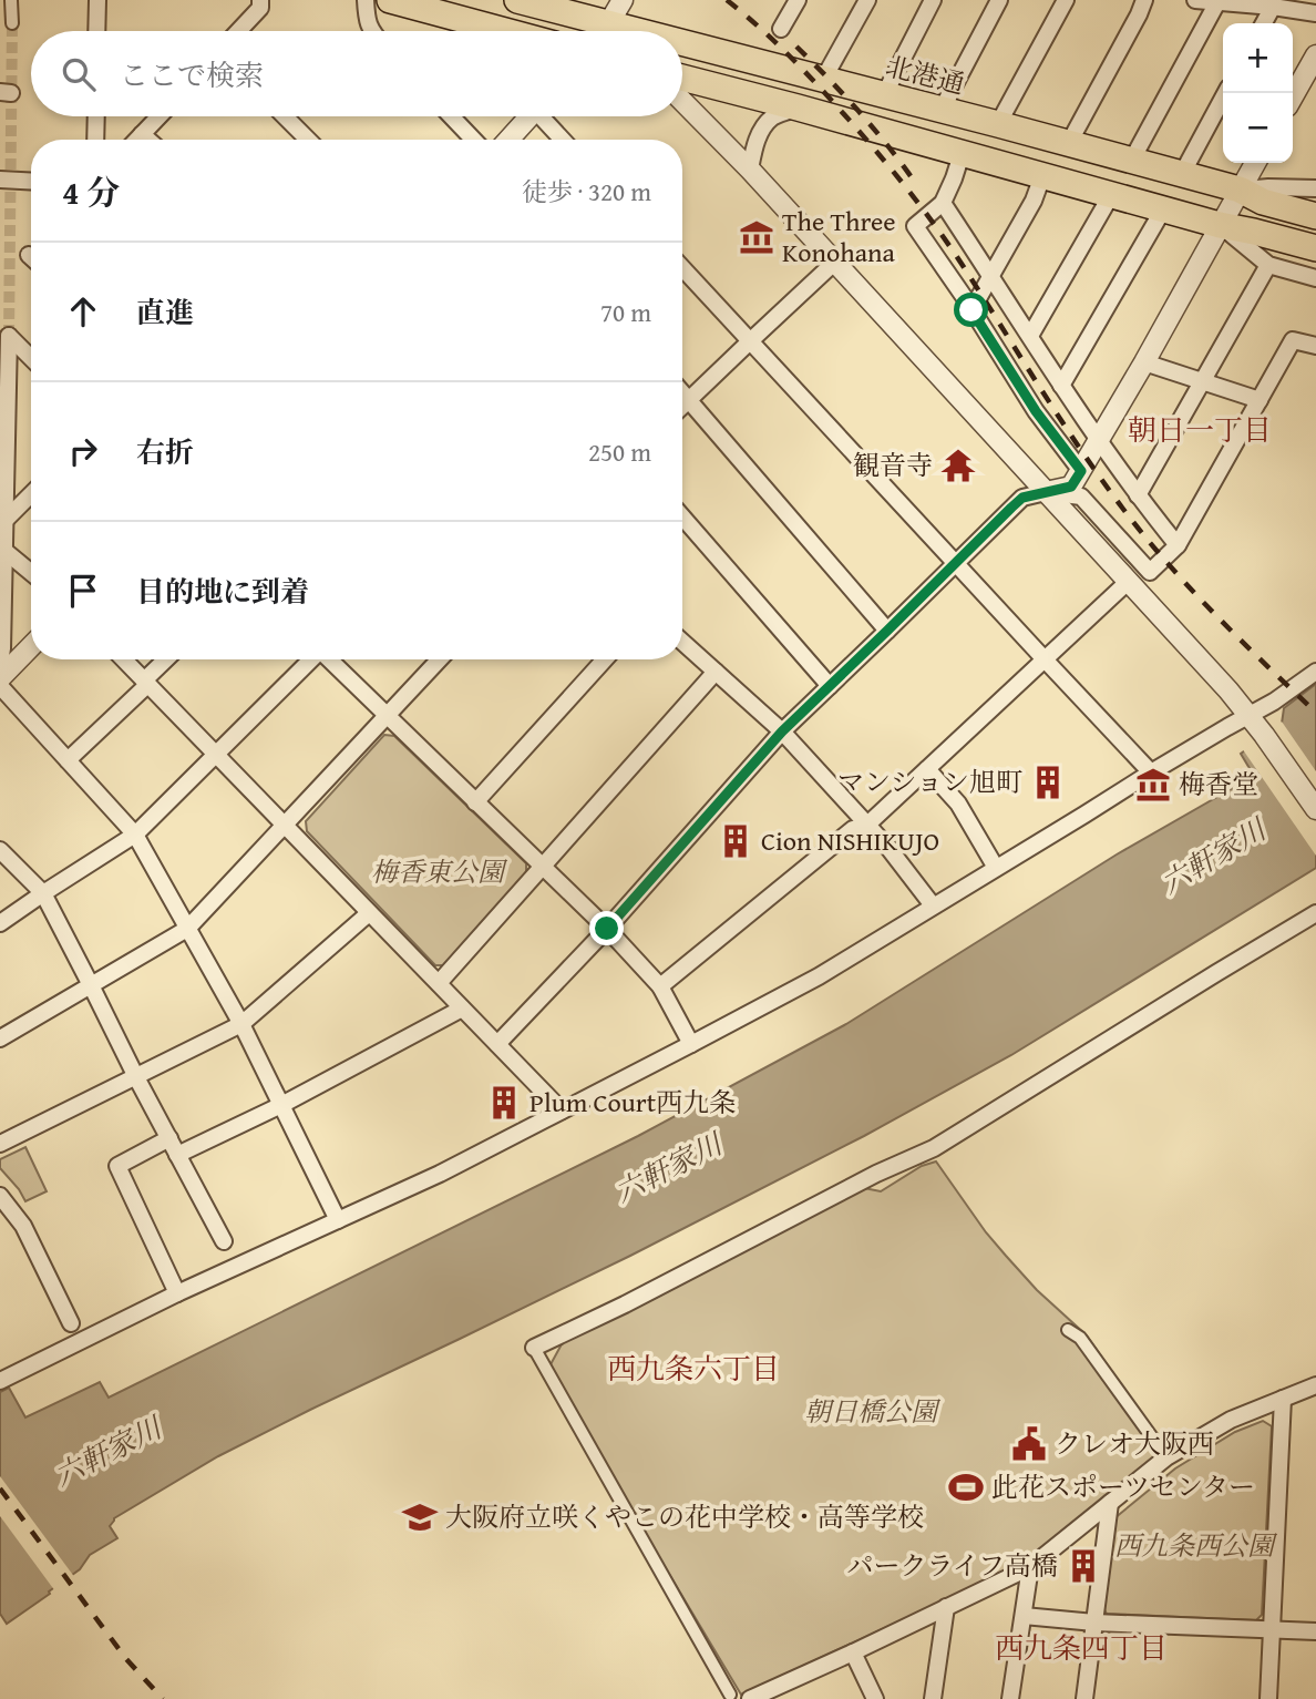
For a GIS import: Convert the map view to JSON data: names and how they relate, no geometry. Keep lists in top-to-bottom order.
{
  "streets": {
    "main road": ["北港通"]
  },
  "districts": ["朝日一丁目", "西九条六丁目", "西九条四丁目"],
  "water": ["六軒家川"],
  "parks": ["梅香東公園", "朝日橋公園", "西九条西公園"],
  "places": {
    "museum": ["The Three Konohana", "梅香堂"],
    "temple": ["観音寺"],
    "building": [
      "マンション旭町",
      "Cion NISHIKUJO",
      "Plum Court西九条",
      "パークライフ高橋"
    ],
    "public building": ["クレオ大阪西"],
    "sports": ["此花スポーツセンター"],
    "school or university": ["大阪府立咲くやこの花中学校・高等学校"]
  },
  "page": {
    "map_buttons": ["+", "−"],
    "search": "ここで検索",
    "heading": ["4 分", "徒歩 · 320 m"],
    "list": [
      ["直進", "70 m"],
      ["右折", "250 m"],
      "目的地に到着"
    ]
  }
}
